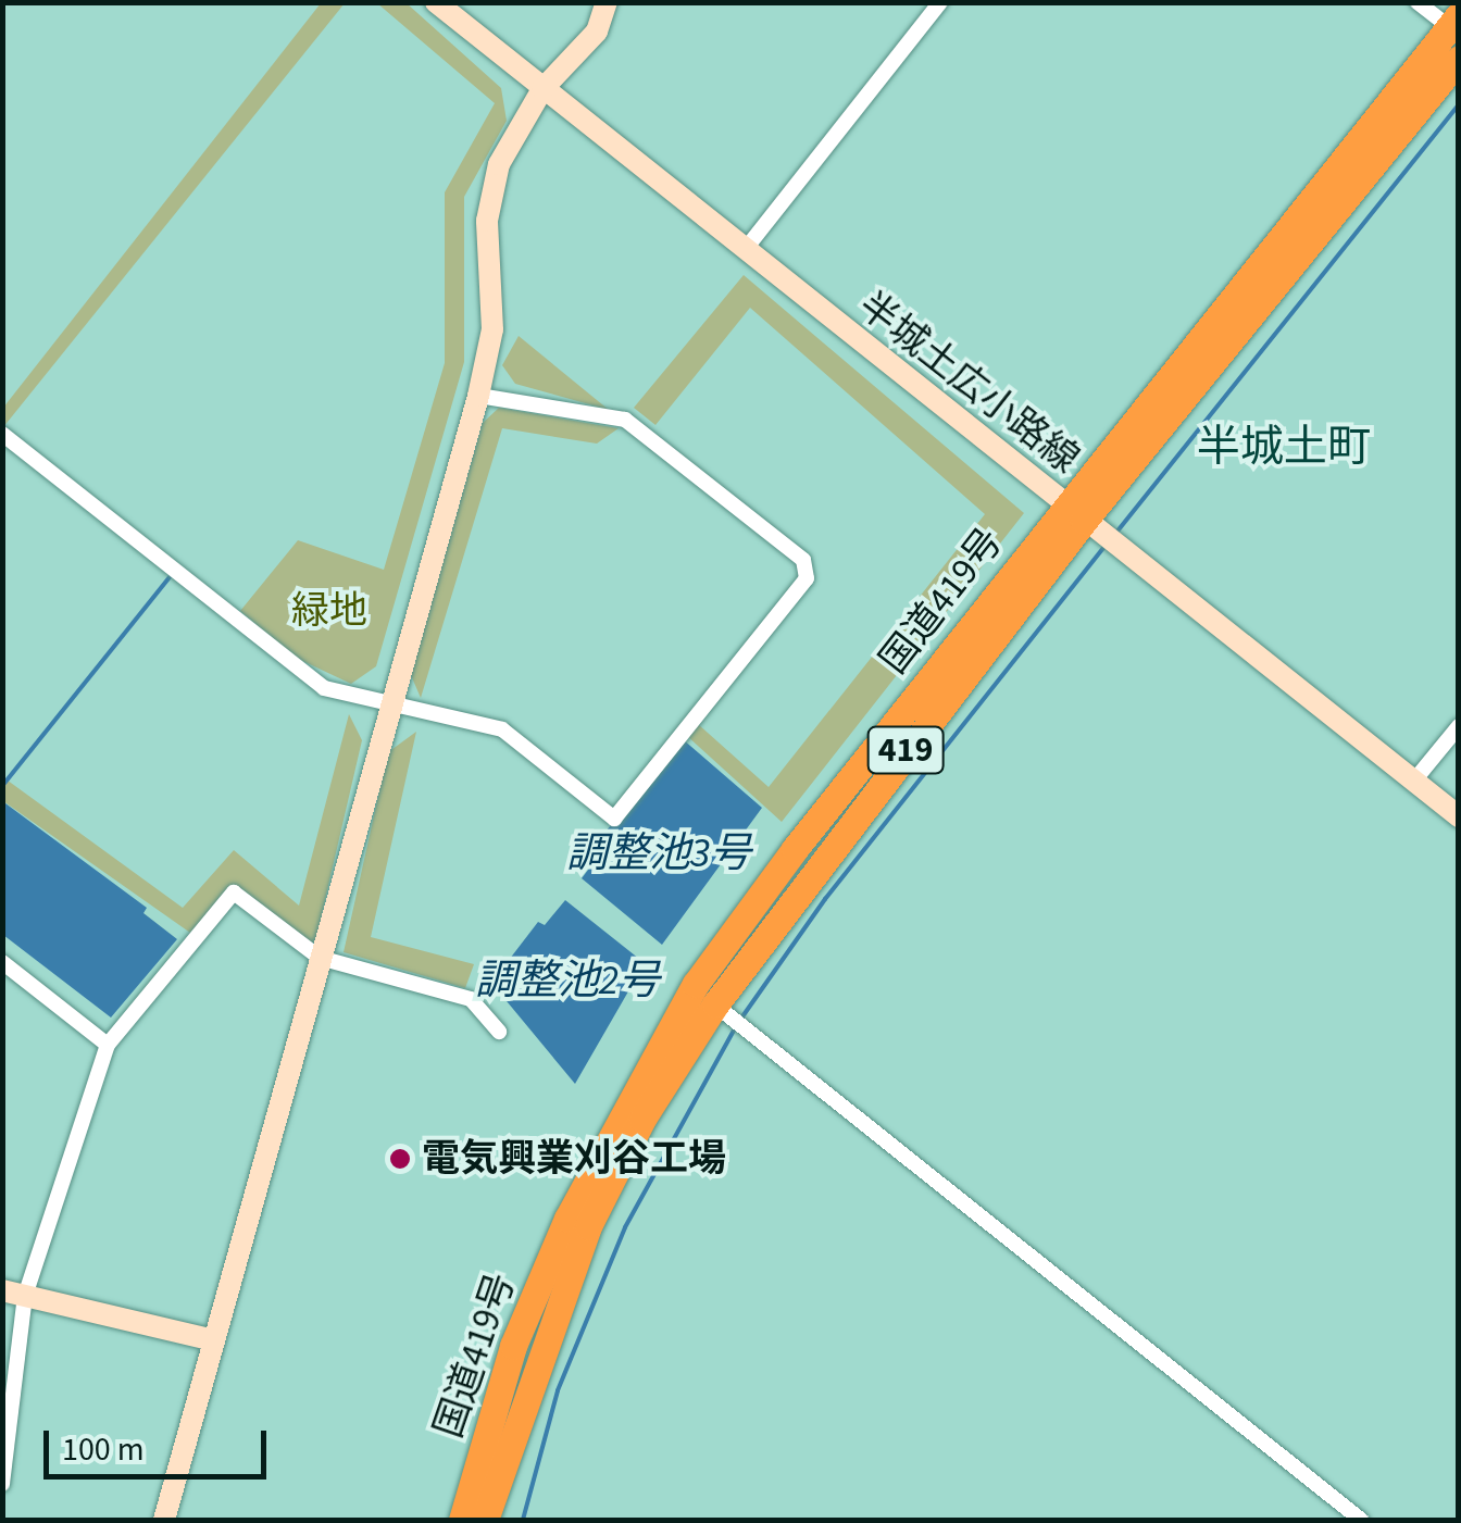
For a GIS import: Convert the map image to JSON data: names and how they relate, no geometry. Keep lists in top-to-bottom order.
{
  "streets": {
    "highway": ["国道419号", "419"],
    "street": ["半城土広小路線"]
  },
  "crossings": [
    ["半城土広小路線", "国道419号"]
  ],
  "districts": ["半城土町"],
  "water": ["調整池3号", "調整池2号"],
  "parks": ["緑地"],
  "places": ["電気興業刈谷工場"],
  "scale_bar": "100 m"
}
